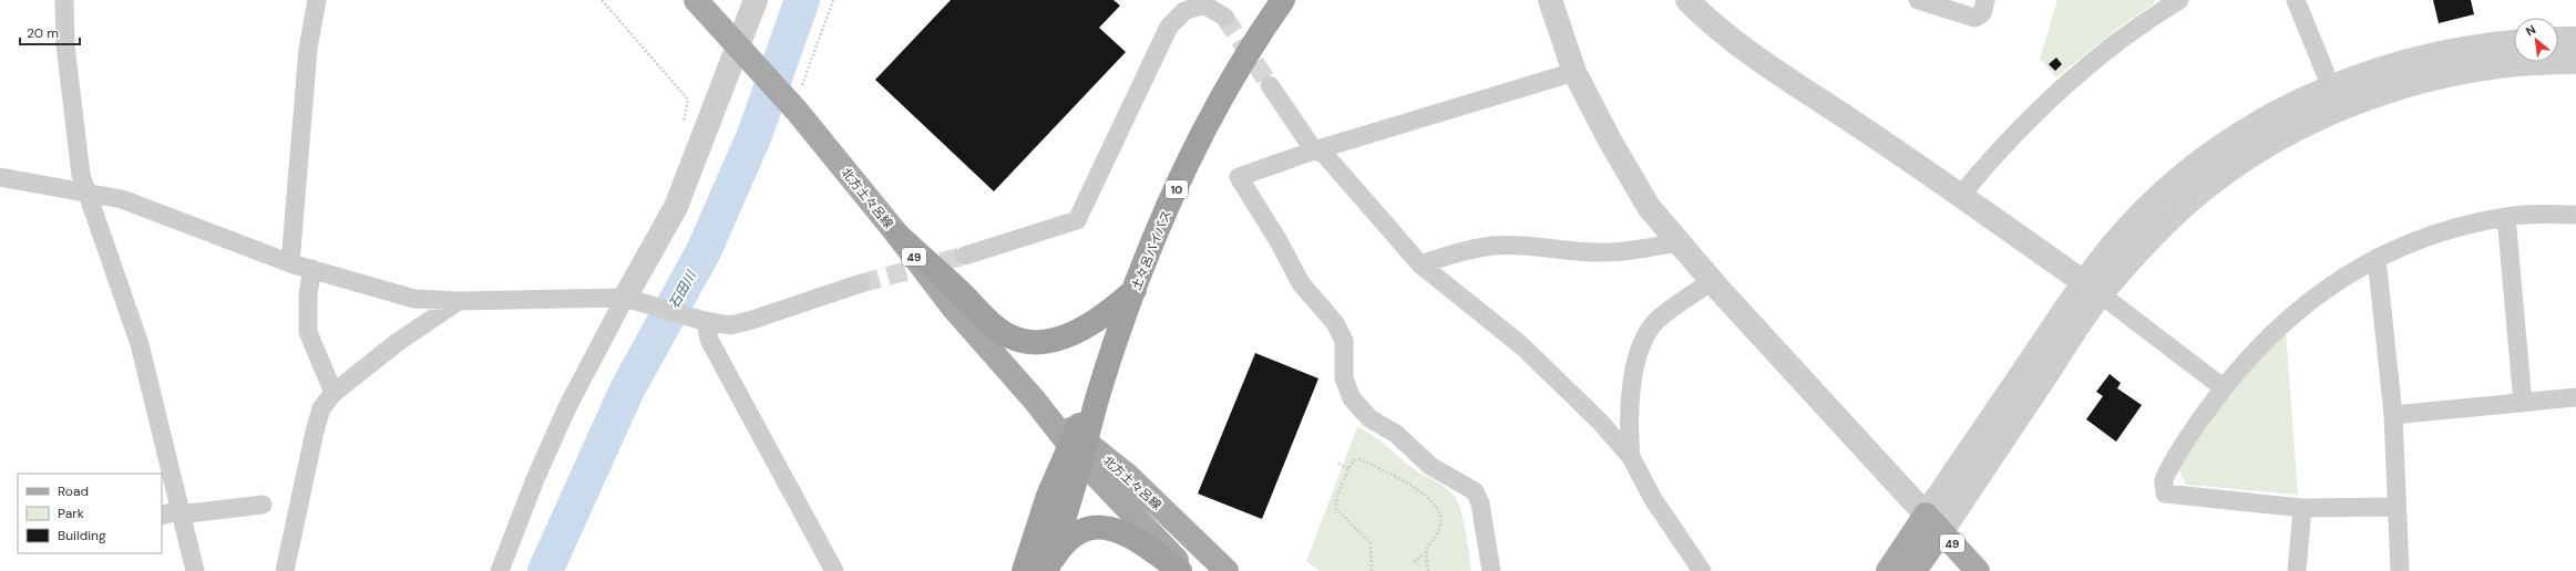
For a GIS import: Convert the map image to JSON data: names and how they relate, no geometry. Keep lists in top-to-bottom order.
{
  "streets": {
    "highway": ["10", "土々呂バイパス"],
    "main road": ["北方土々呂線", "49"]
  },
  "crossings": [
    ["北方土々呂線", "土々呂バイパス"]
  ],
  "water": ["石田川"],
  "legend": ["Road", "Park", "Building"],
  "scale_bar": "20 m",
  "north": "top left"
}
